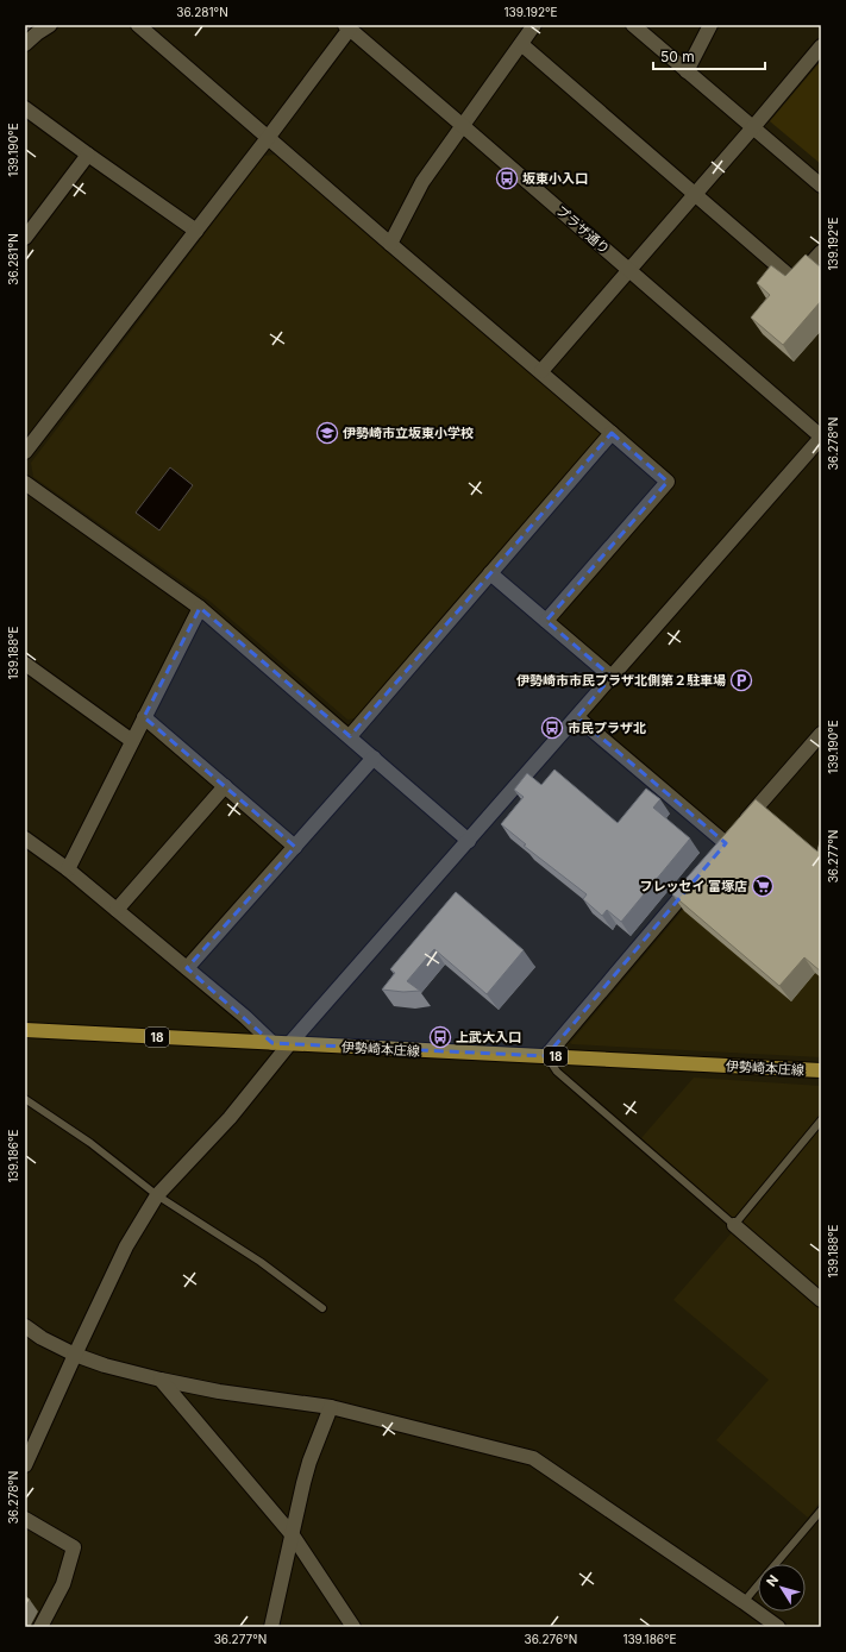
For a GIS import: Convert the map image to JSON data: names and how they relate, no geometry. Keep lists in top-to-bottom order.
{
  "streets": {
    "main road": ["18", "伊勢崎本庄線"],
    "street": ["プラザ通り"]
  },
  "places": {
    "bus stop": ["坂東小入口", "市民プラザ北", "上武大入口"],
    "school or university": ["伊勢崎市立坂東小学校"],
    "parking": ["伊勢崎市市民プラザ北側第２駐車場"],
    "supermarket": ["フレッセイ 富塚店"]
  },
  "scale_bar": "50 m",
  "north": "top left",
  "coordinates": [
    "36.281°N",
    "139.192°E",
    "139.190°E",
    "36.278°N",
    "139.188°E",
    "36.277°N",
    "139.186°E",
    "36.276°N"
  ]
}
